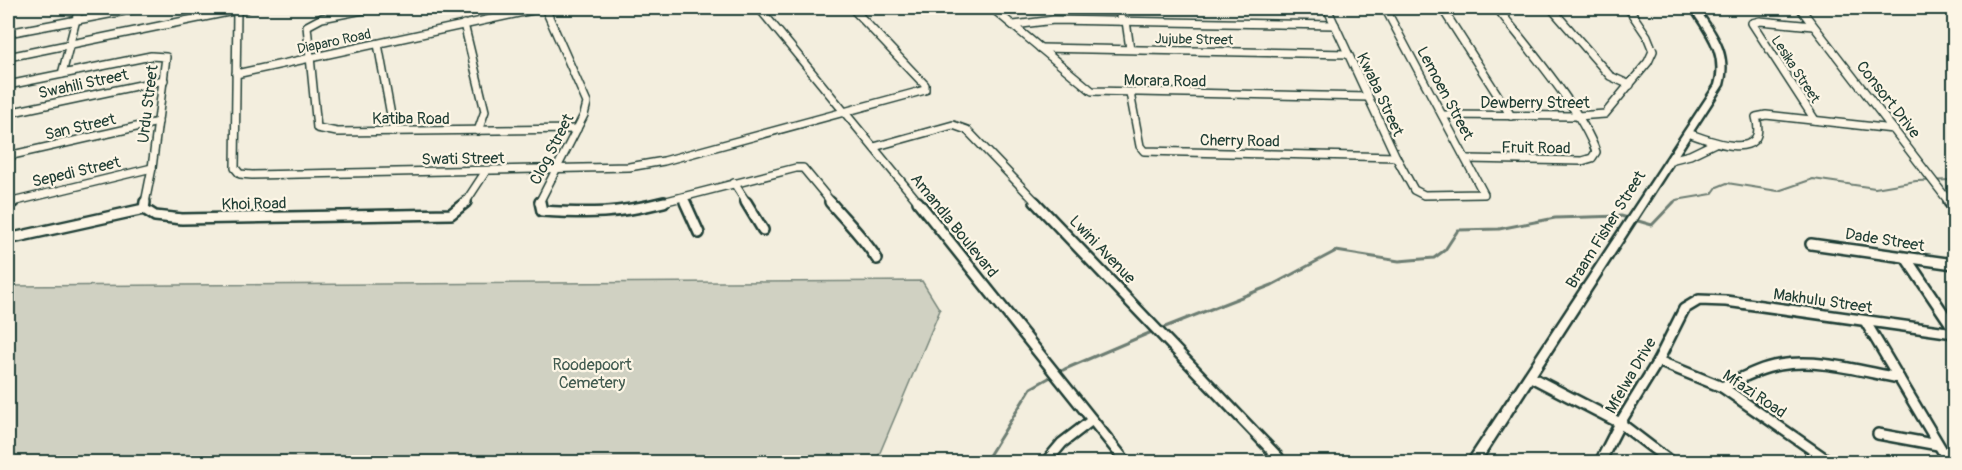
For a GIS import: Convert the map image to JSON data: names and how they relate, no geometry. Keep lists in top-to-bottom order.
{
  "streets": {
    "street": [
      "Jujube Street",
      "Diaparo Road",
      "Lesika Street",
      "Morara Road",
      "Swahili Street",
      "Lemoen Street",
      "Kwaba Street",
      "Consort Drive",
      "Dewberry Street",
      "Urdu Street",
      "Katiba Road",
      "San Street",
      "Cherry Road",
      "Fruit Road",
      "Clog Street",
      "Swati Street",
      "Sepedi Street",
      "Khoi Road",
      "Amandla Boulevard",
      "Braam Fisher Street",
      "Dade Street",
      "Lwini Avenue",
      "Makhulu Street",
      "Mfelwa Drive",
      "Mfazi Road"
    ]
  },
  "crossings": [
    ["Jujube Street", "Morara Road"],
    ["Jujube Street", "Kwaba Street"],
    ["Diaparo Road", "Katiba Road"],
    ["Diaparo Road", "Clog Street"],
    ["Diaparo Road", "Swati Street"],
    ["Lesika Street", "Consort Drive"],
    ["Morara Road", "Kwaba Street"],
    ["Morara Road", "Cherry Road"],
    ["Swahili Street", "Urdu Street"],
    ["Lemoen Street", "Kwaba Street"],
    ["Lemoen Street", "Dewberry Street"],
    ["Lemoen Street", "Fruit Road"],
    ["Kwaba Street", "Cherry Road"],
    ["Dewberry Street", "Fruit Road"],
    ["Urdu Street", "San Street"],
    ["Urdu Street", "Sepedi Street"],
    ["Urdu Street", "Khoi Road"],
    ["Katiba Road", "Clog Street"],
    ["Clog Street", "Swati Street"],
    ["Swati Street", "Khoi Road"],
    ["Swati Street", "Amandla Boulevard"],
    ["Amandla Boulevard", "Lwini Avenue"],
    ["Makhulu Street", "Mfelwa Drive"],
    ["Mfelwa Drive", "Mfazi Road"]
  ],
  "parks": ["Roodepoort Cemetery"]
}
